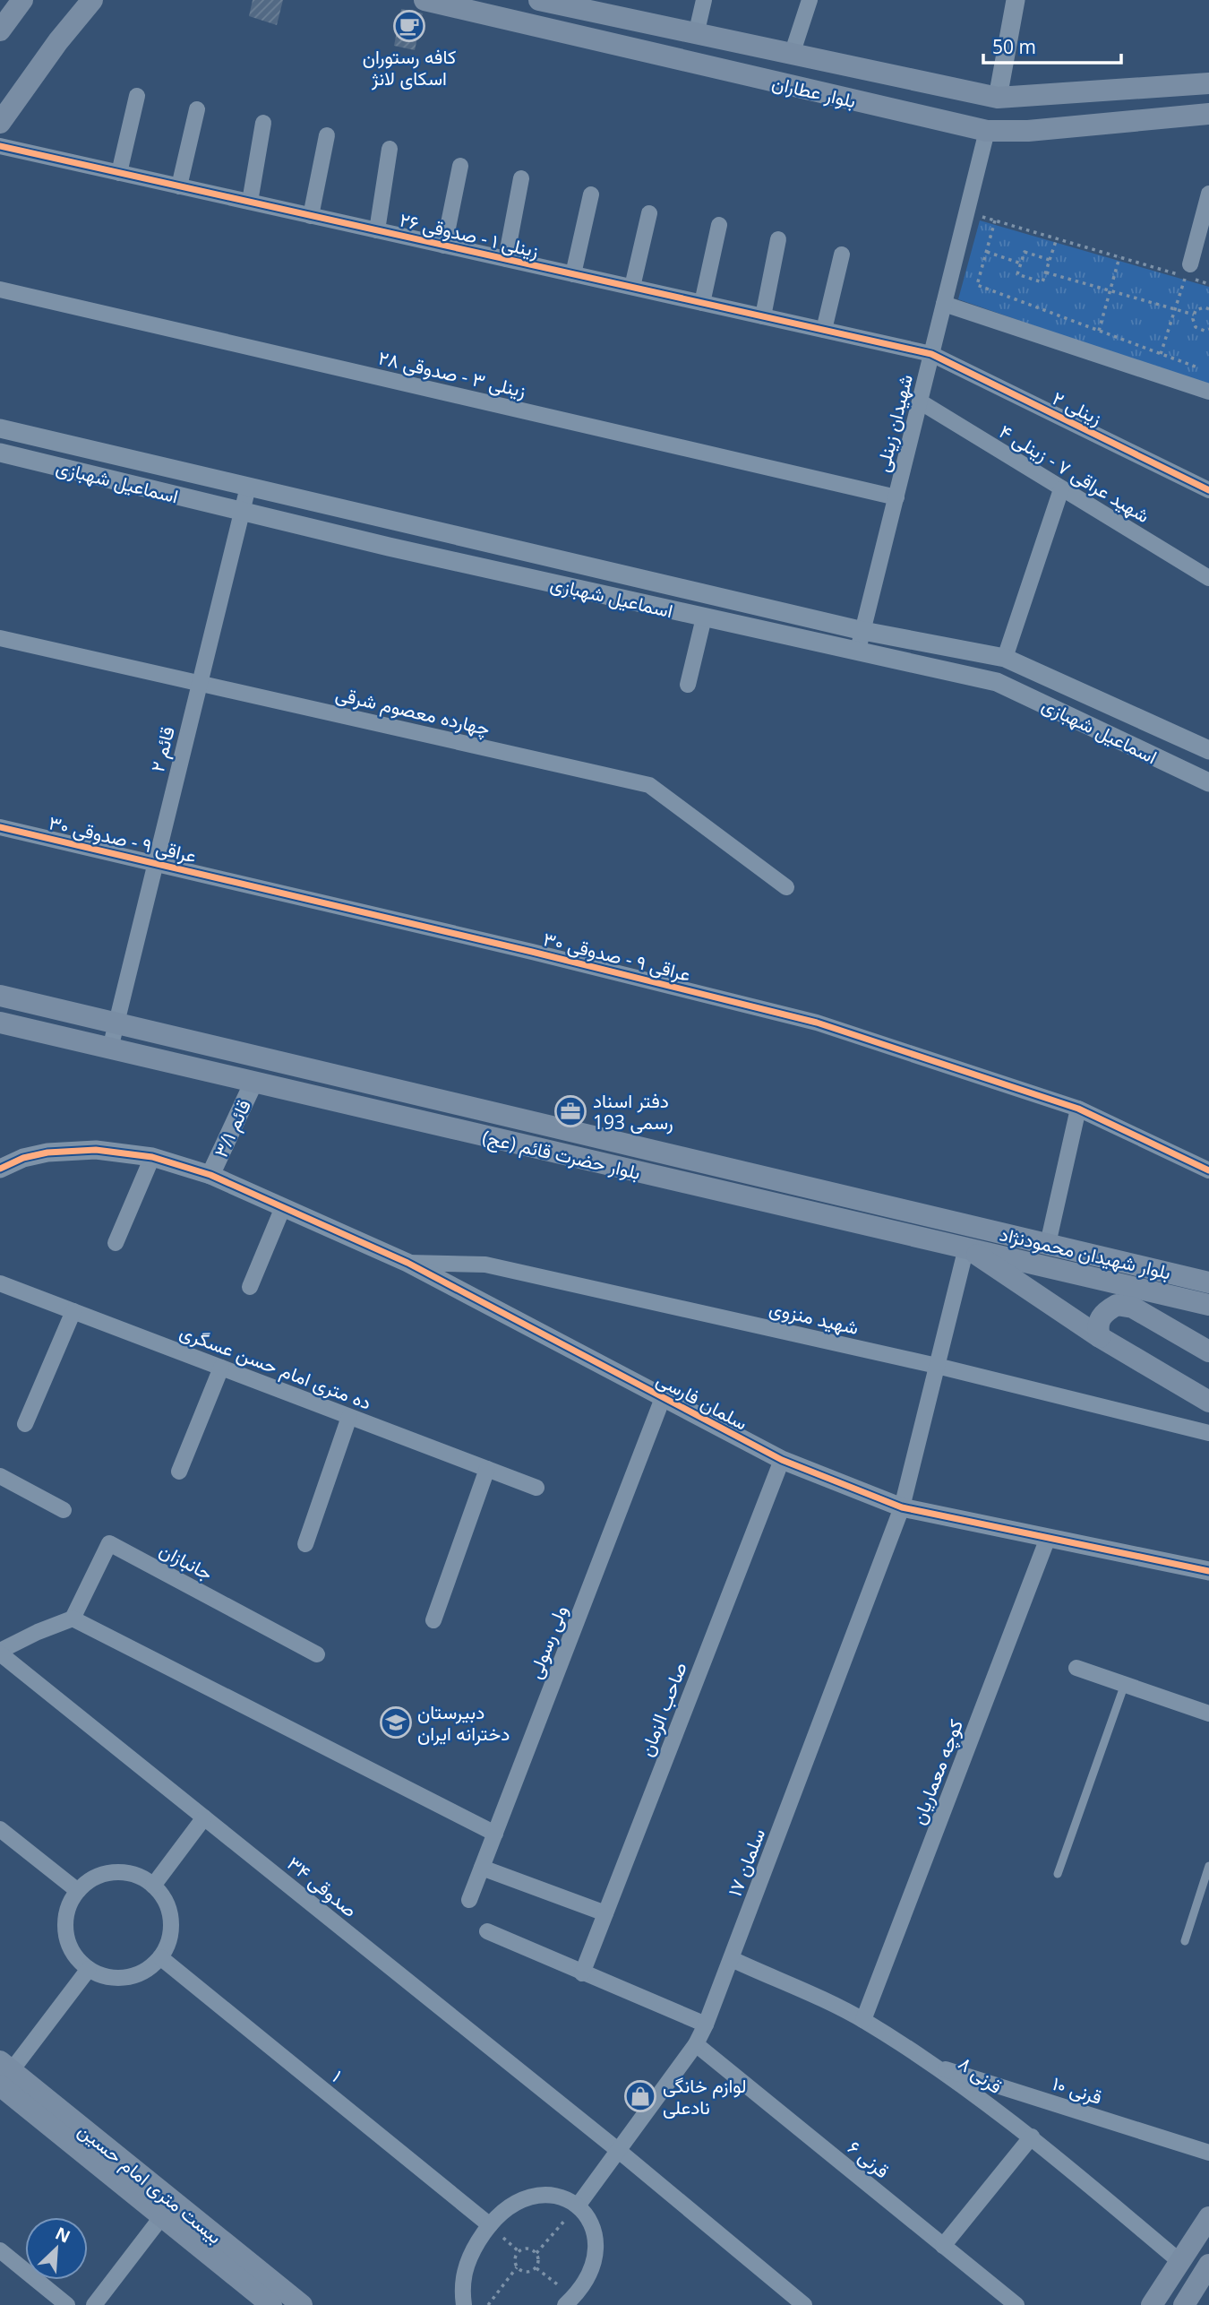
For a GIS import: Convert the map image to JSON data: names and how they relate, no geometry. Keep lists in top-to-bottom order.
{
  "streets": {
    "main road": [
      "بلوار عطاران",
      "بلوار حضرت قائم (عج)",
      "بلوار شهیدان محمودنژاد",
      "بیست متری امام حسین"
    ],
    "street": [
      "زینلی ۱ - صدوقی ۲۶",
      "زینلی ۳ - صدوقی ۲۸",
      "زینلی ۲",
      "شهیدان زینلی",
      "شهید عراقی ۷ - زینلی ۴",
      "اسماعیل شهبازی",
      "چهارده معصوم شرقی",
      "قائم ۲",
      "عراقی ۹ - صدوقی ۳۰",
      "قائم ۳/۱",
      "شهید منزوی",
      "ده متری امام حسن عسگری",
      "سلمان فارسی",
      "جانبازان",
      "ولی رسولی",
      "صاحب الزمان",
      "کوچه معماریان",
      "سلمان ۱۷",
      "صدوقی ۳۴",
      "قرنی ۸",
      "۱",
      "قرنی ۱۰",
      "قرنی ۶"
    ]
  },
  "crossings": [
    ["بلوار عطاران", "شهیدان زینلی"],
    ["زینلی ۱ - صدوقی ۲۶", "زینلی ۲"],
    ["زینلی ۱ - صدوقی ۲۶", "شهیدان زینلی"],
    ["زینلی ۳ - صدوقی ۲۸", "شهیدان زینلی"],
    ["زینلی ۲", "شهیدان زینلی"],
    ["شهیدان زینلی", "شهید عراقی ۷ - زینلی ۴"],
    ["شهیدان زینلی", "اسماعیل شهبازی"],
    ["اسماعیل شهبازی", "قائم ۲"],
    ["چهارده معصوم شرقی", "قائم ۲"],
    ["قائم ۲", "عراقی ۹ - صدوقی ۳۰"],
    ["قائم ۲", "بلوار حضرت قائم (عج)"],
    ["قائم ۳/۱", "بلوار حضرت قائم (عج)"],
    ["قائم ۳/۱", "سلمان فارسی"],
    ["بلوار حضرت قائم (عج)", "بلوار شهیدان محمودنژاد"],
    ["بلوار حضرت قائم (عج)", "سلمان ۱۷"],
    ["بلوار شهیدان محمودنژاد", "سلمان ۱۷"],
    ["شهید منزوی", "سلمان فارسی"],
    ["شهید منزوی", "سلمان ۱۷"],
    ["سلمان فارسی", "ولی رسولی"],
    ["سلمان فارسی", "صاحب الزمان"],
    ["سلمان فارسی", "کوچه معماریان"],
    ["سلمان فارسی", "سلمان ۱۷"],
    ["کوچه معماریان", "قرنی ۸"],
    ["سلمان ۱۷", "صدوقی ۳۴"],
    ["سلمان ۱۷", "قرنی ۸"],
    ["سلمان ۱۷", "قرنی ۶"],
    ["قرنی ۸", "قرنی ۱۰"]
  ],
  "places": {
    "cafe": ["کافه رستوران اسکای لانژ"],
    "office": ["دفتر اسناد رسمی 193"],
    "school or university": ["دبیرستان دخترانه ایران"],
    "shop": ["لوازم خانگی نادعلی"]
  },
  "scale_bar": "50 m",
  "north": "top right"
}
